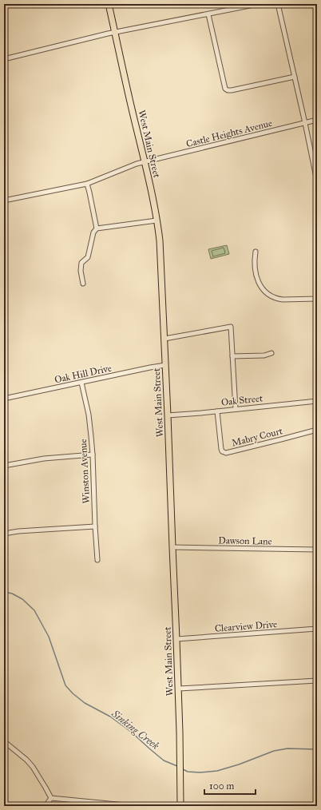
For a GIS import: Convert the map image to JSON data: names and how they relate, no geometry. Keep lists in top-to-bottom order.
{
  "streets": {
    "main road": ["West Main Street"],
    "street": [
      "Castle Heights Avenue",
      "Oak Hill Drive",
      "Oak Street",
      "Mabry Court",
      "Winston Avenue",
      "Dawson Lane",
      "Clearview Drive"
    ]
  },
  "crossings": [
    ["Castle Heights Avenue", "West Main Street"],
    ["West Main Street", "Oak Hill Drive"],
    ["West Main Street", "Oak Street"],
    ["West Main Street", "Dawson Lane"],
    ["West Main Street", "Clearview Drive"],
    ["Oak Hill Drive", "Winston Avenue"],
    ["Oak Street", "Mabry Court"]
  ],
  "water": ["Sinking Creek"],
  "scale_bar": "100 m"
}
